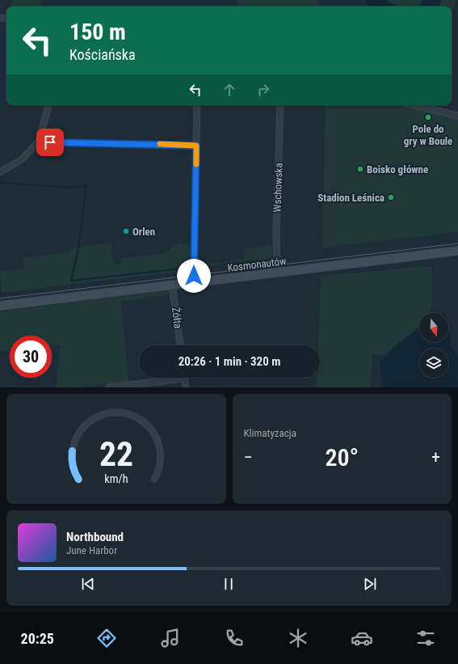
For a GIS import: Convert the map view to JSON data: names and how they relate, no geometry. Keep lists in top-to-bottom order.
{
  "streets": {
    "main road": ["Kosmonautów"],
    "street": ["Wschowska", "Żółta"]
  },
  "crossings": [
    ["Wschowska", "Kosmonautów"],
    ["Kosmonautów", "Żółta"]
  ],
  "places": [
    "Pole do gry w Boule",
    "Boisko główne",
    "Stadion Leśnica",
    "Orlen"
  ],
  "north": "bottom",
  "page": {
    "turn": ["150 m", "Kościańska"],
    "limit": "30",
    "trip": "20:26 · 1 min · 320 m",
    "tile": "Klimatyzacja",
    "heat": ["−", "20°", "+"],
    "song": ["Northbound", "June Harbor"],
    "tabs": "20:25",
    "gauge": ["22", "km/h"]
  }
}
